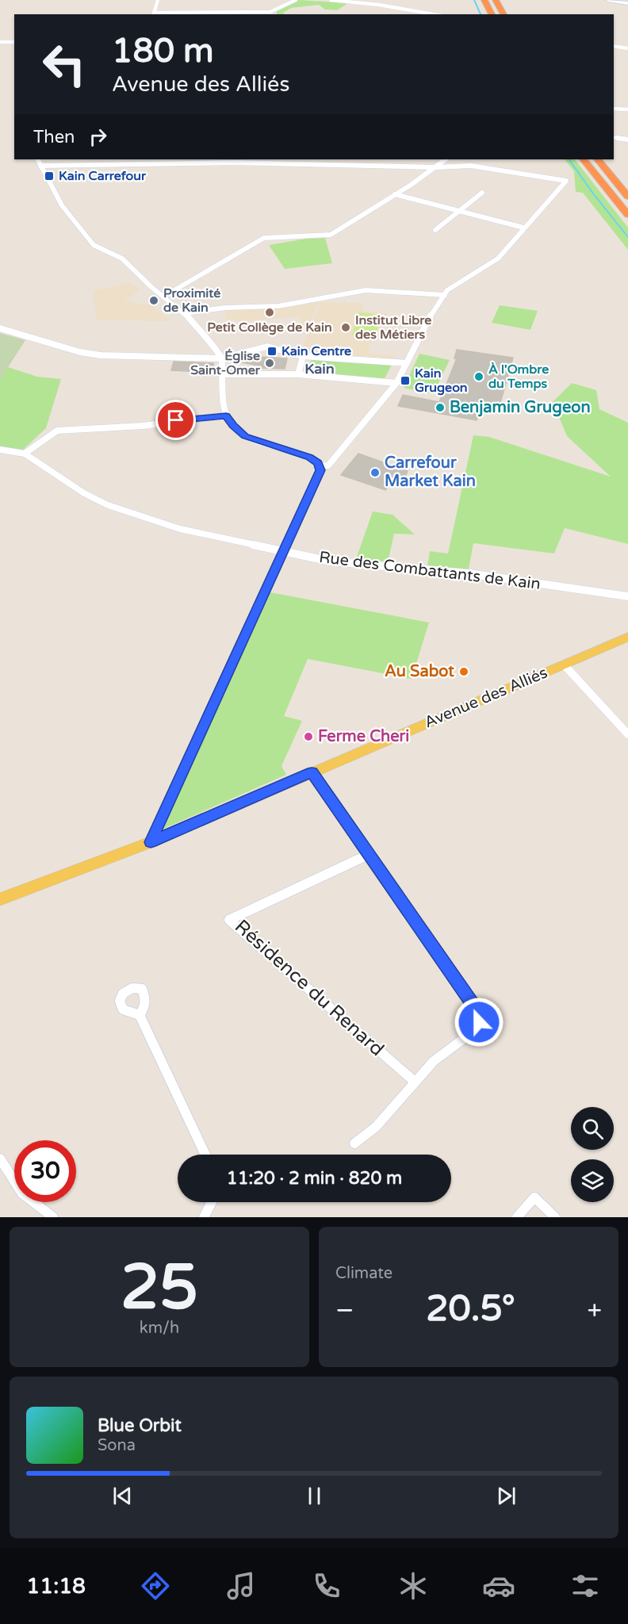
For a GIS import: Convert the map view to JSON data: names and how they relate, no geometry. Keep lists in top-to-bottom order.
{
  "streets": {
    "main road": ["Avenue des Alliés"],
    "street": ["Rue des Combattants de Kain", "Résidence du Renard"]
  },
  "districts": ["Kain"],
  "places": {
    "transit": ["Kain Carrefour", "Kain Centre", "Kain Grugeon"],
    "other": [
      "Proximité de Kain",
      "Petit Collège de Kain",
      "Institut Libre des Métiers",
      "Église Saint-Omer",
      "À l'Ombre du Temps",
      "Benjamin Grugeon",
      "Carrefour Market Kain",
      "Au Sabot",
      "Ferme Cheri"
    ]
  },
  "page": {
    "turn": ["180 m", "Avenue des Alliés"],
    "then": "Then",
    "limit": "30",
    "trip": "11:20 · 2 min · 820 m",
    "tile": [
      ["25", "km/h"],
      "Climate"
    ],
    "heat": ["−", "20.5°", "+"],
    "song": ["Blue Orbit", "Sona"],
    "tabs": "11:18"
  }
}
